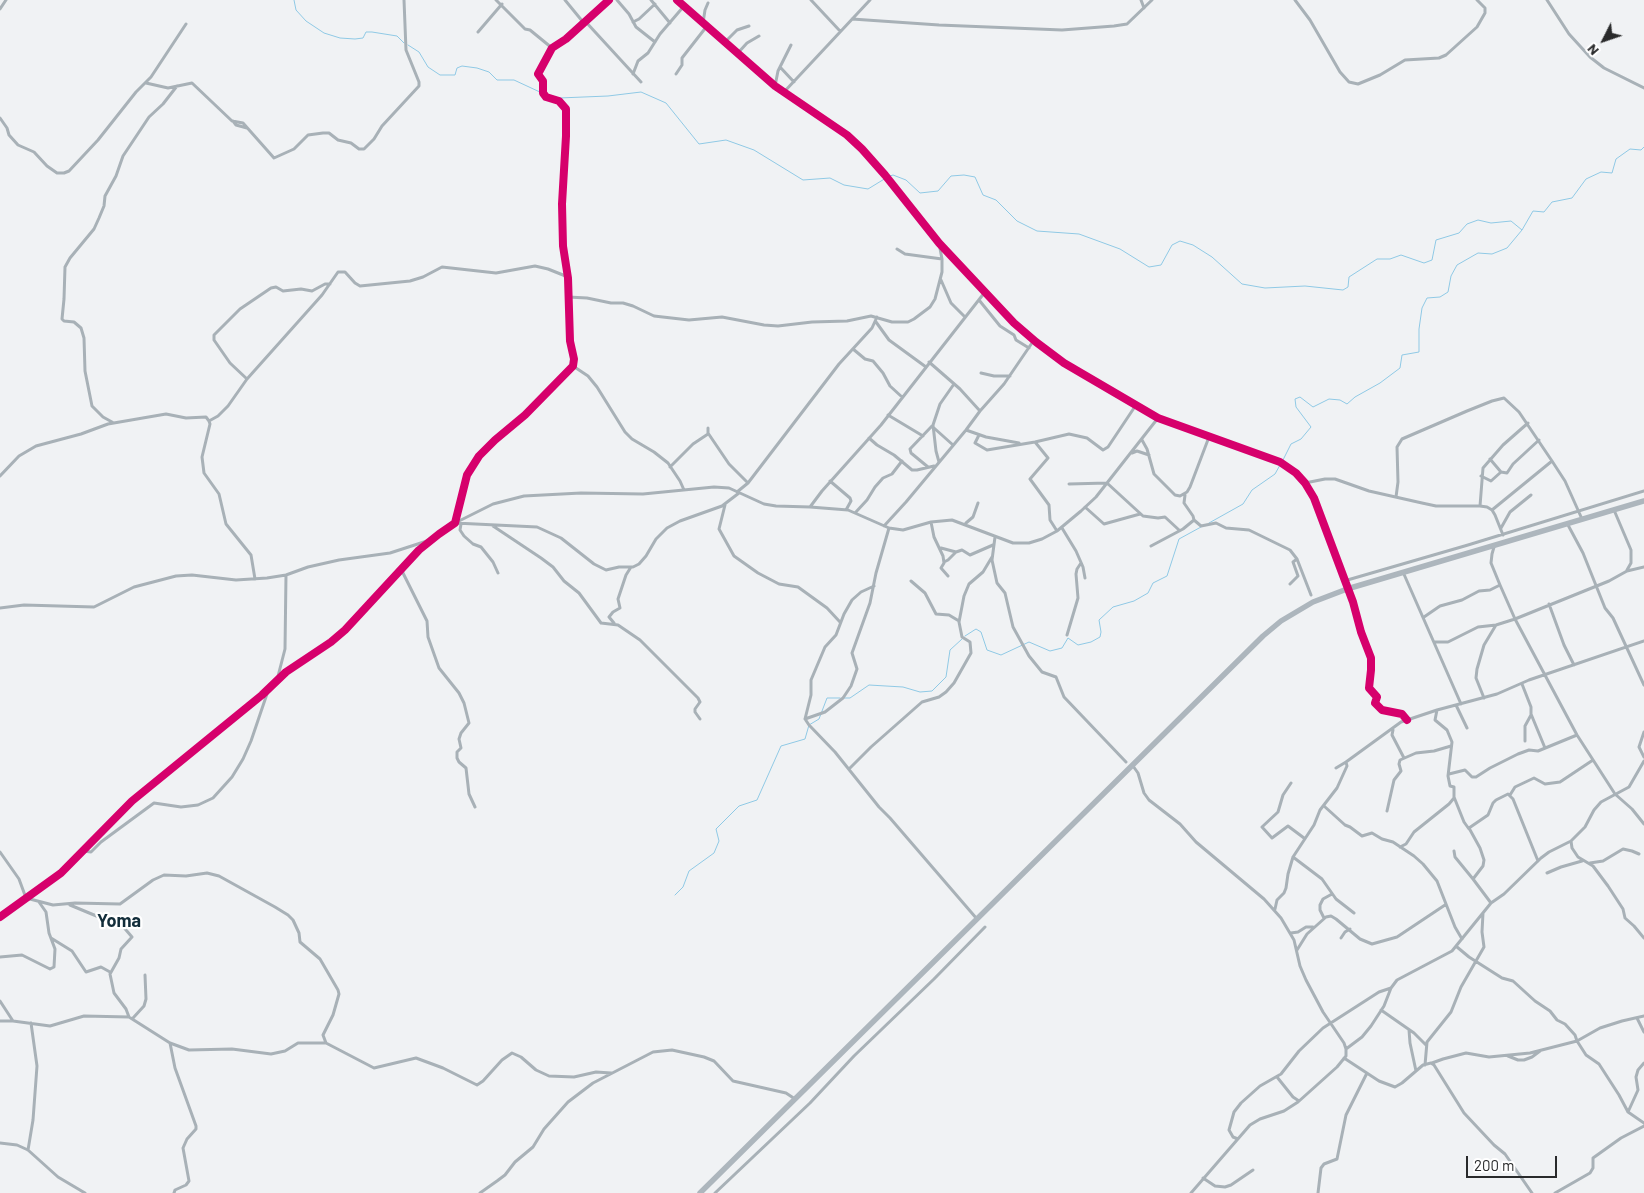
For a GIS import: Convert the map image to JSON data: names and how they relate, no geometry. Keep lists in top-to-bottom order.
{
  "districts": ["Yoma"],
  "scale_bar": "200 m",
  "north": "bottom left"
}
